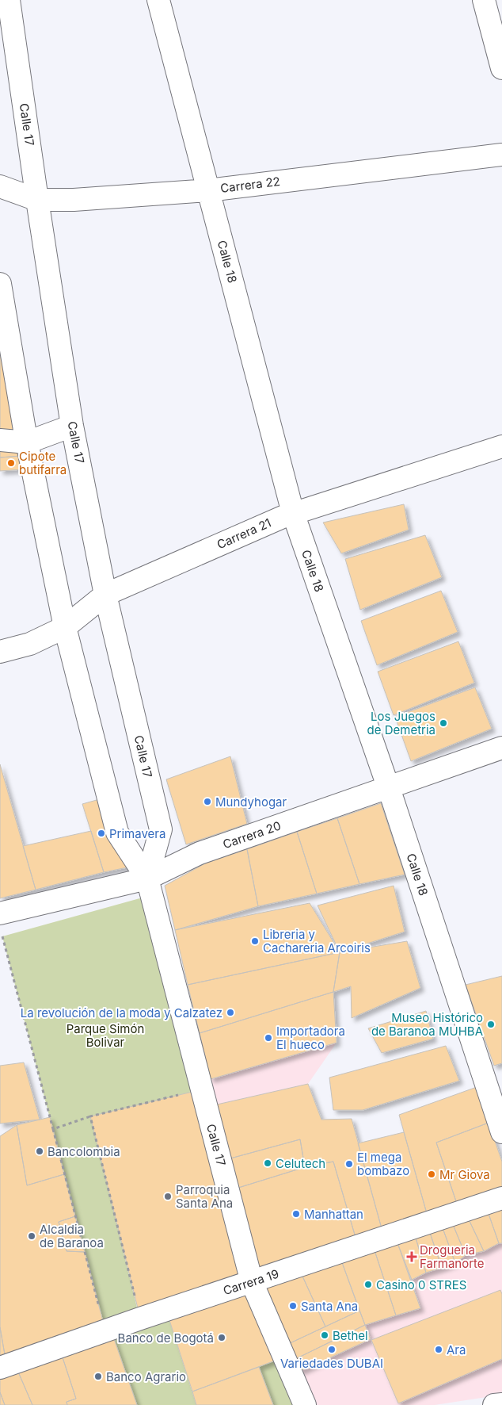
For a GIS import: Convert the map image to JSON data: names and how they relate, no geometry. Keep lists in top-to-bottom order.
{
  "streets": {
    "street": [
      "Calle 17",
      "Carrera 22",
      "Calle 18",
      "Carrera 21",
      "Carrera 20",
      "Carrera 19"
    ]
  },
  "crossings": [
    ["Calle 17", "Carrera 22"],
    ["Calle 17", "Carrera 21"],
    ["Calle 17", "Carrera 20"],
    ["Calle 17", "Carrera 19"],
    ["Carrera 22", "Calle 18"],
    ["Calle 18", "Carrera 21"],
    ["Calle 18", "Carrera 20"]
  ],
  "parks": ["Parque Simón Bolivar"],
  "places": {
    "other": [
      "Cipote butifarra",
      "Los Juegos de Demetria",
      "Mundyhogar",
      "Primavera",
      "Libreria y Cachareria Arcoiris",
      "La revolución de la moda y Calzatez",
      "Museo Histórico de Baranoa MUHBA",
      "Importadora El hueco",
      "Bancolombia",
      "Celutech",
      "El mega bombazo",
      "Mr Giova",
      "Parroquia Santa Ana",
      "Manhattan",
      "Alcaldia de Baranoa",
      "Casino 0 STRES",
      "Santa Ana",
      "Bethel",
      "Banco de Bogotá",
      "Variedades DUBAI",
      "Ara",
      "Banco Agrario"
    ],
    "health": ["Drogueria Farmanorte"]
  }
}
